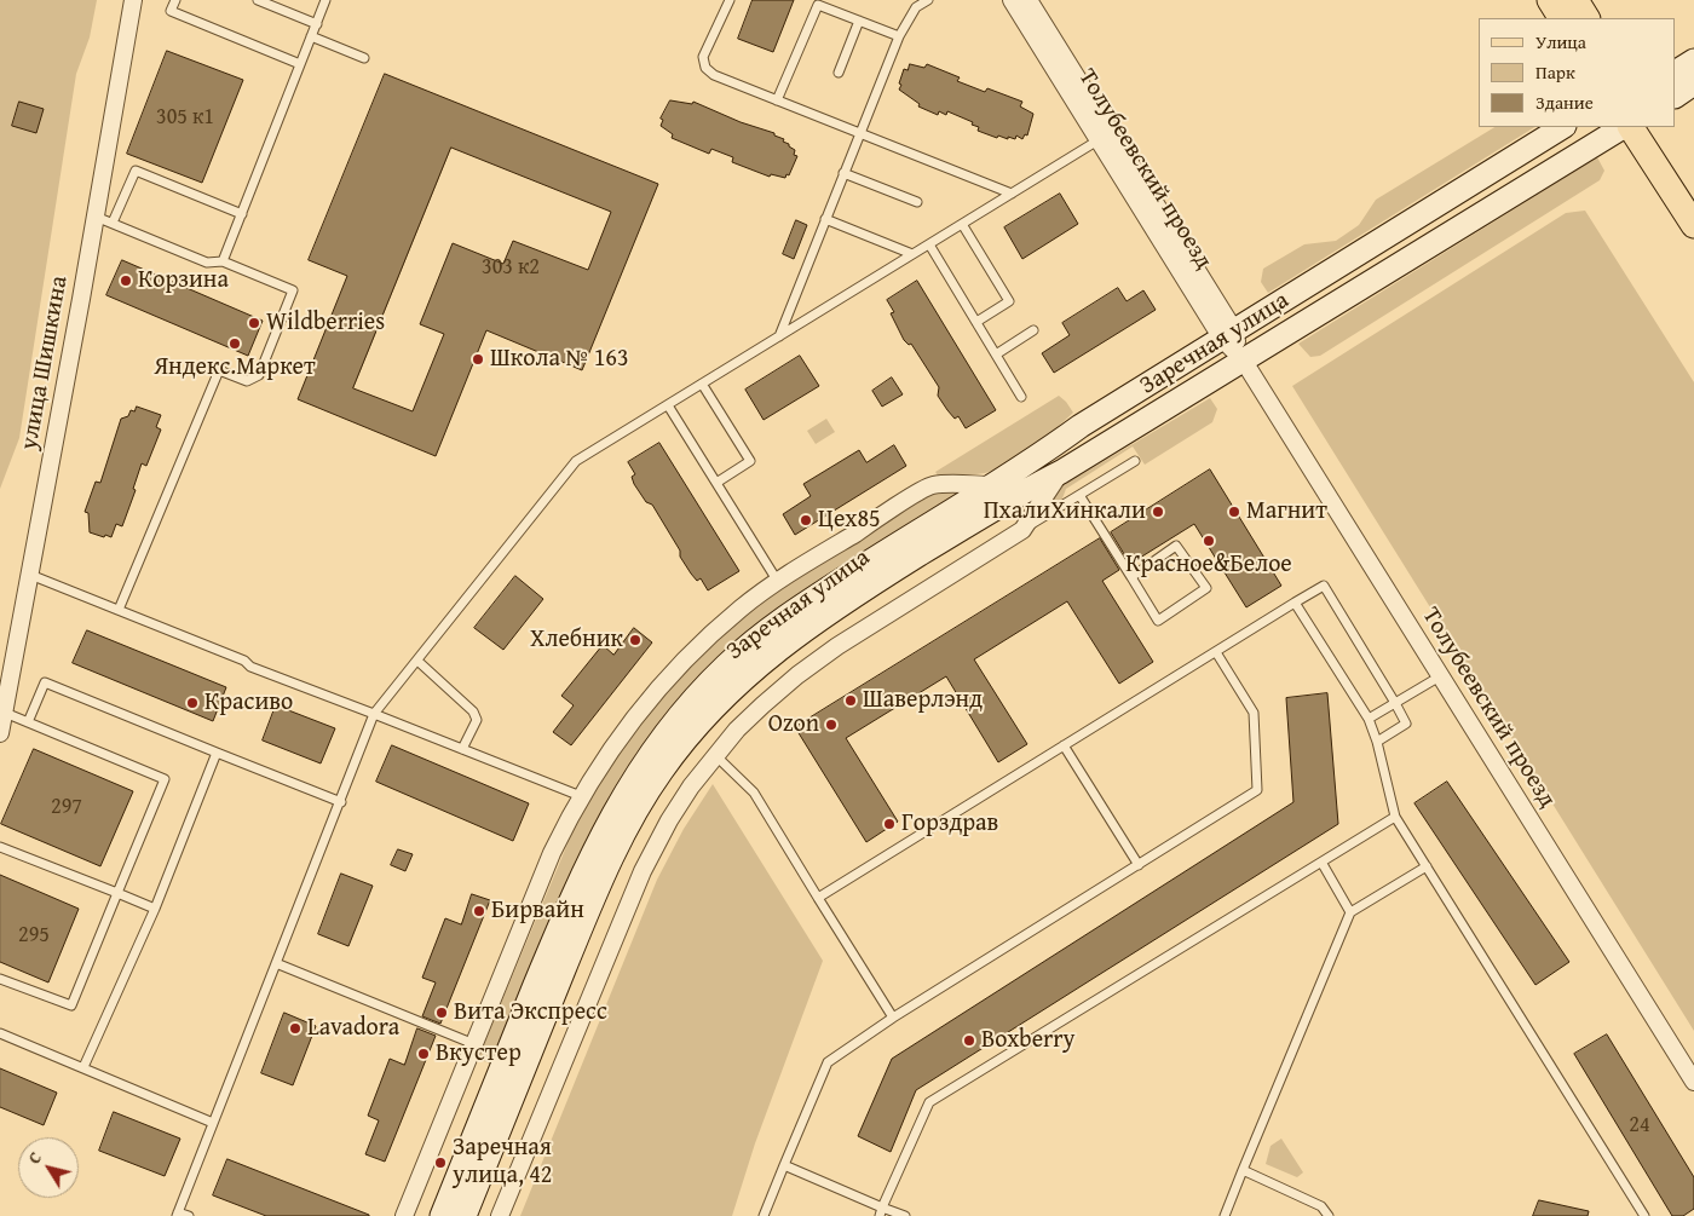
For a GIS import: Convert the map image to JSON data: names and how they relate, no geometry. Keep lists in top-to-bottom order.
{
  "streets": {
    "street": ["Толубеевский проезд", "Заречная улица", "улица Шишкина"]
  },
  "crossings": [
    ["Толубеевский проезд", "Заречная улица"]
  ],
  "places": [
    "Корзина",
    "Wildberries",
    "Яндекс.Маркет",
    "Школа № 163",
    "ПхалиХинкали",
    "Магнит",
    "Цех85",
    "Красное&Белое",
    "Хлебник",
    "Шаверлэнд",
    "Красиво",
    "Ozon",
    "Горздрав",
    "Бирвайн",
    "Вита Экспресс",
    "Lavadora",
    "Boxberry",
    "Вкустер",
    "Заречная улица, 42"
  ],
  "house_numbers": [
    "305 к1",
    "303 к2",
    "297",
    "295",
    "24"
  ],
  "legend": ["Улица", "Парк", "Здание"],
  "north": "top left"
}
